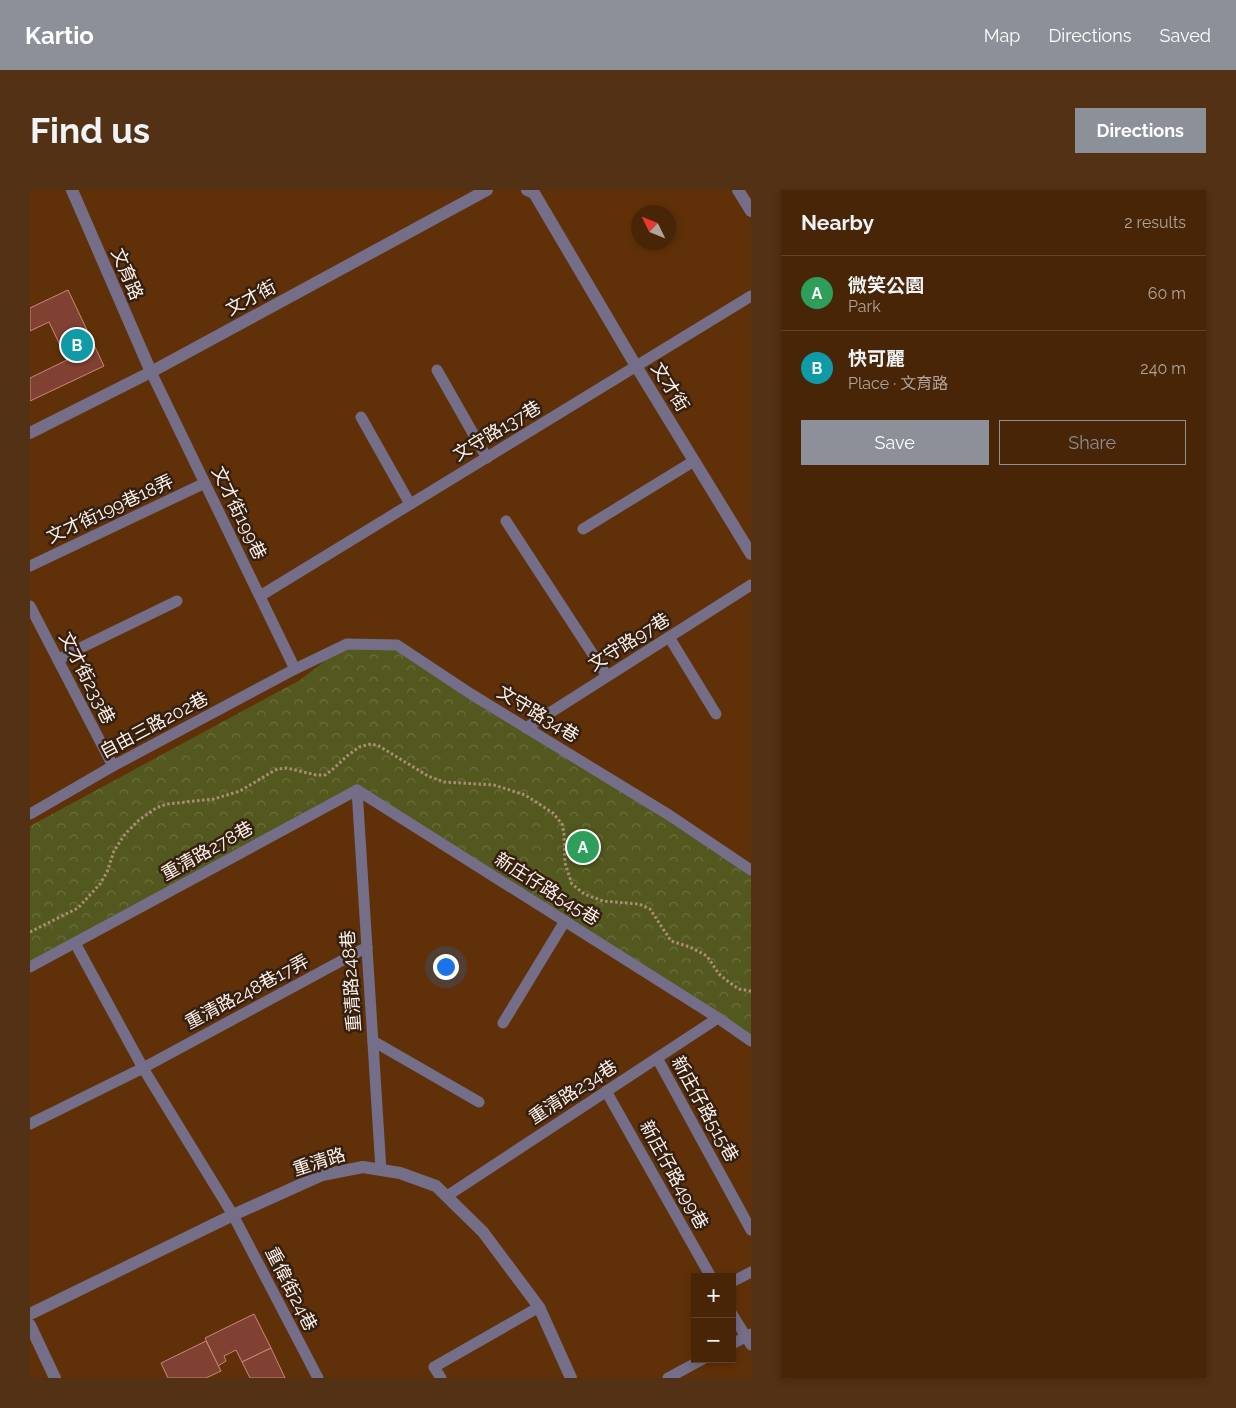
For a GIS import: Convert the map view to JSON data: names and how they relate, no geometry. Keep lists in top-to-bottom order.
{
  "streets": {
    "street": ["文育路", "文才街", "重清路"],
    "lane": [
      "文守路137巷",
      "文才街199巷18弄",
      "文才街199巷",
      "文守路97巷",
      "文才街233巷",
      "文守路34巷",
      "自由三路202巷",
      "重清路278巷",
      "新庄仔路545巷",
      "重清路248巷",
      "重清路248巷17弄",
      "重清路234巷",
      "新庄仔路515巷",
      "新庄仔路499巷",
      "重偉街24巷"
    ]
  },
  "crossings": [
    ["文育路", "文才街"],
    ["文育路", "文才街199巷"],
    ["文才街", "文守路137巷"],
    ["文才街", "文才街199巷"],
    ["文守路137巷", "文才街199巷"],
    ["文才街199巷18弄", "文才街199巷"],
    ["文才街199巷", "文守路34巷"],
    ["文才街199巷", "自由三路202巷"],
    ["文守路97巷", "文守路34巷"],
    ["文才街233巷", "自由三路202巷"],
    ["文守路34巷", "自由三路202巷"],
    ["重清路278巷", "新庄仔路545巷"],
    ["重清路278巷", "重清路248巷"],
    ["新庄仔路545巷", "重清路248巷"],
    ["新庄仔路545巷", "重清路234巷"],
    ["重清路248巷", "重清路248巷17弄"],
    ["重清路248巷", "重清路"],
    ["重清路234巷", "新庄仔路515巷"],
    ["重清路234巷", "重清路"],
    ["重清路234巷", "新庄仔路499巷"],
    ["重清路", "重偉街24巷"]
  ],
  "north": "top left",
  "page": {
    "header": "Kartio",
    "nav": ["Map", "Directions", "Saved"],
    "buttons": [
      "Directions",
      ["Save", "Share"]
    ],
    "title": "Find us",
    "heading": ["Nearby", "2 results"],
    "list": [
      {
        "mark": "A",
        "name": "微笑公園",
        "note": "Park",
        "value": "60 m"
      },
      {
        "mark": "B",
        "name": "快可麗",
        "note": "Place · 文育路",
        "value": "240 m"
      }
    ],
    "pins": ["B", "A"],
    "map_buttons": ["+", "−"]
  }
}
